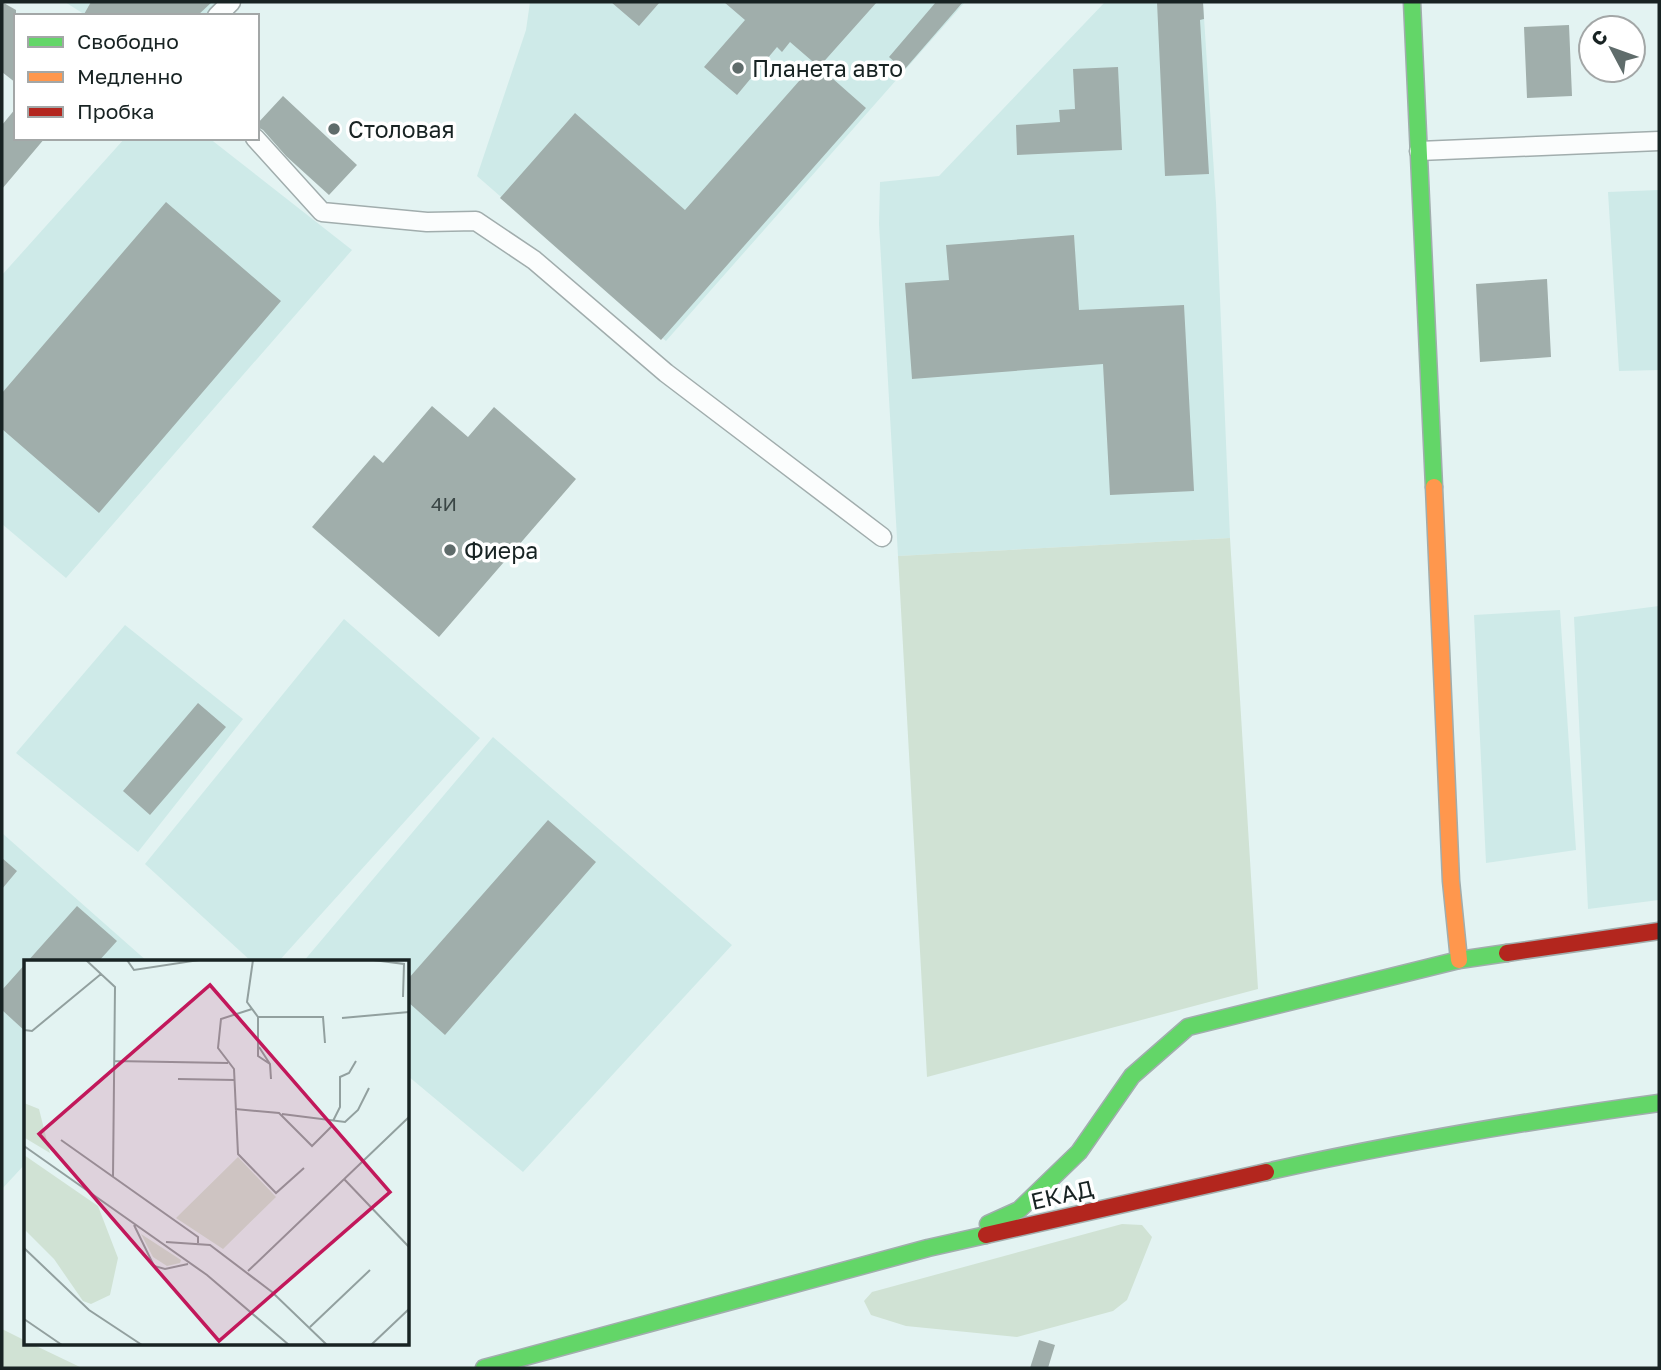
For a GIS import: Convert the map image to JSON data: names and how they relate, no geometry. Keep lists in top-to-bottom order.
{
  "streets": {
    "main road": ["ЕКАД"]
  },
  "places": ["Планета авто", "Столовая", "Фиера"],
  "house_numbers": ["4И"],
  "legend": ["Свободно", "Медленно", "Пробка"],
  "north": "top left"
}
